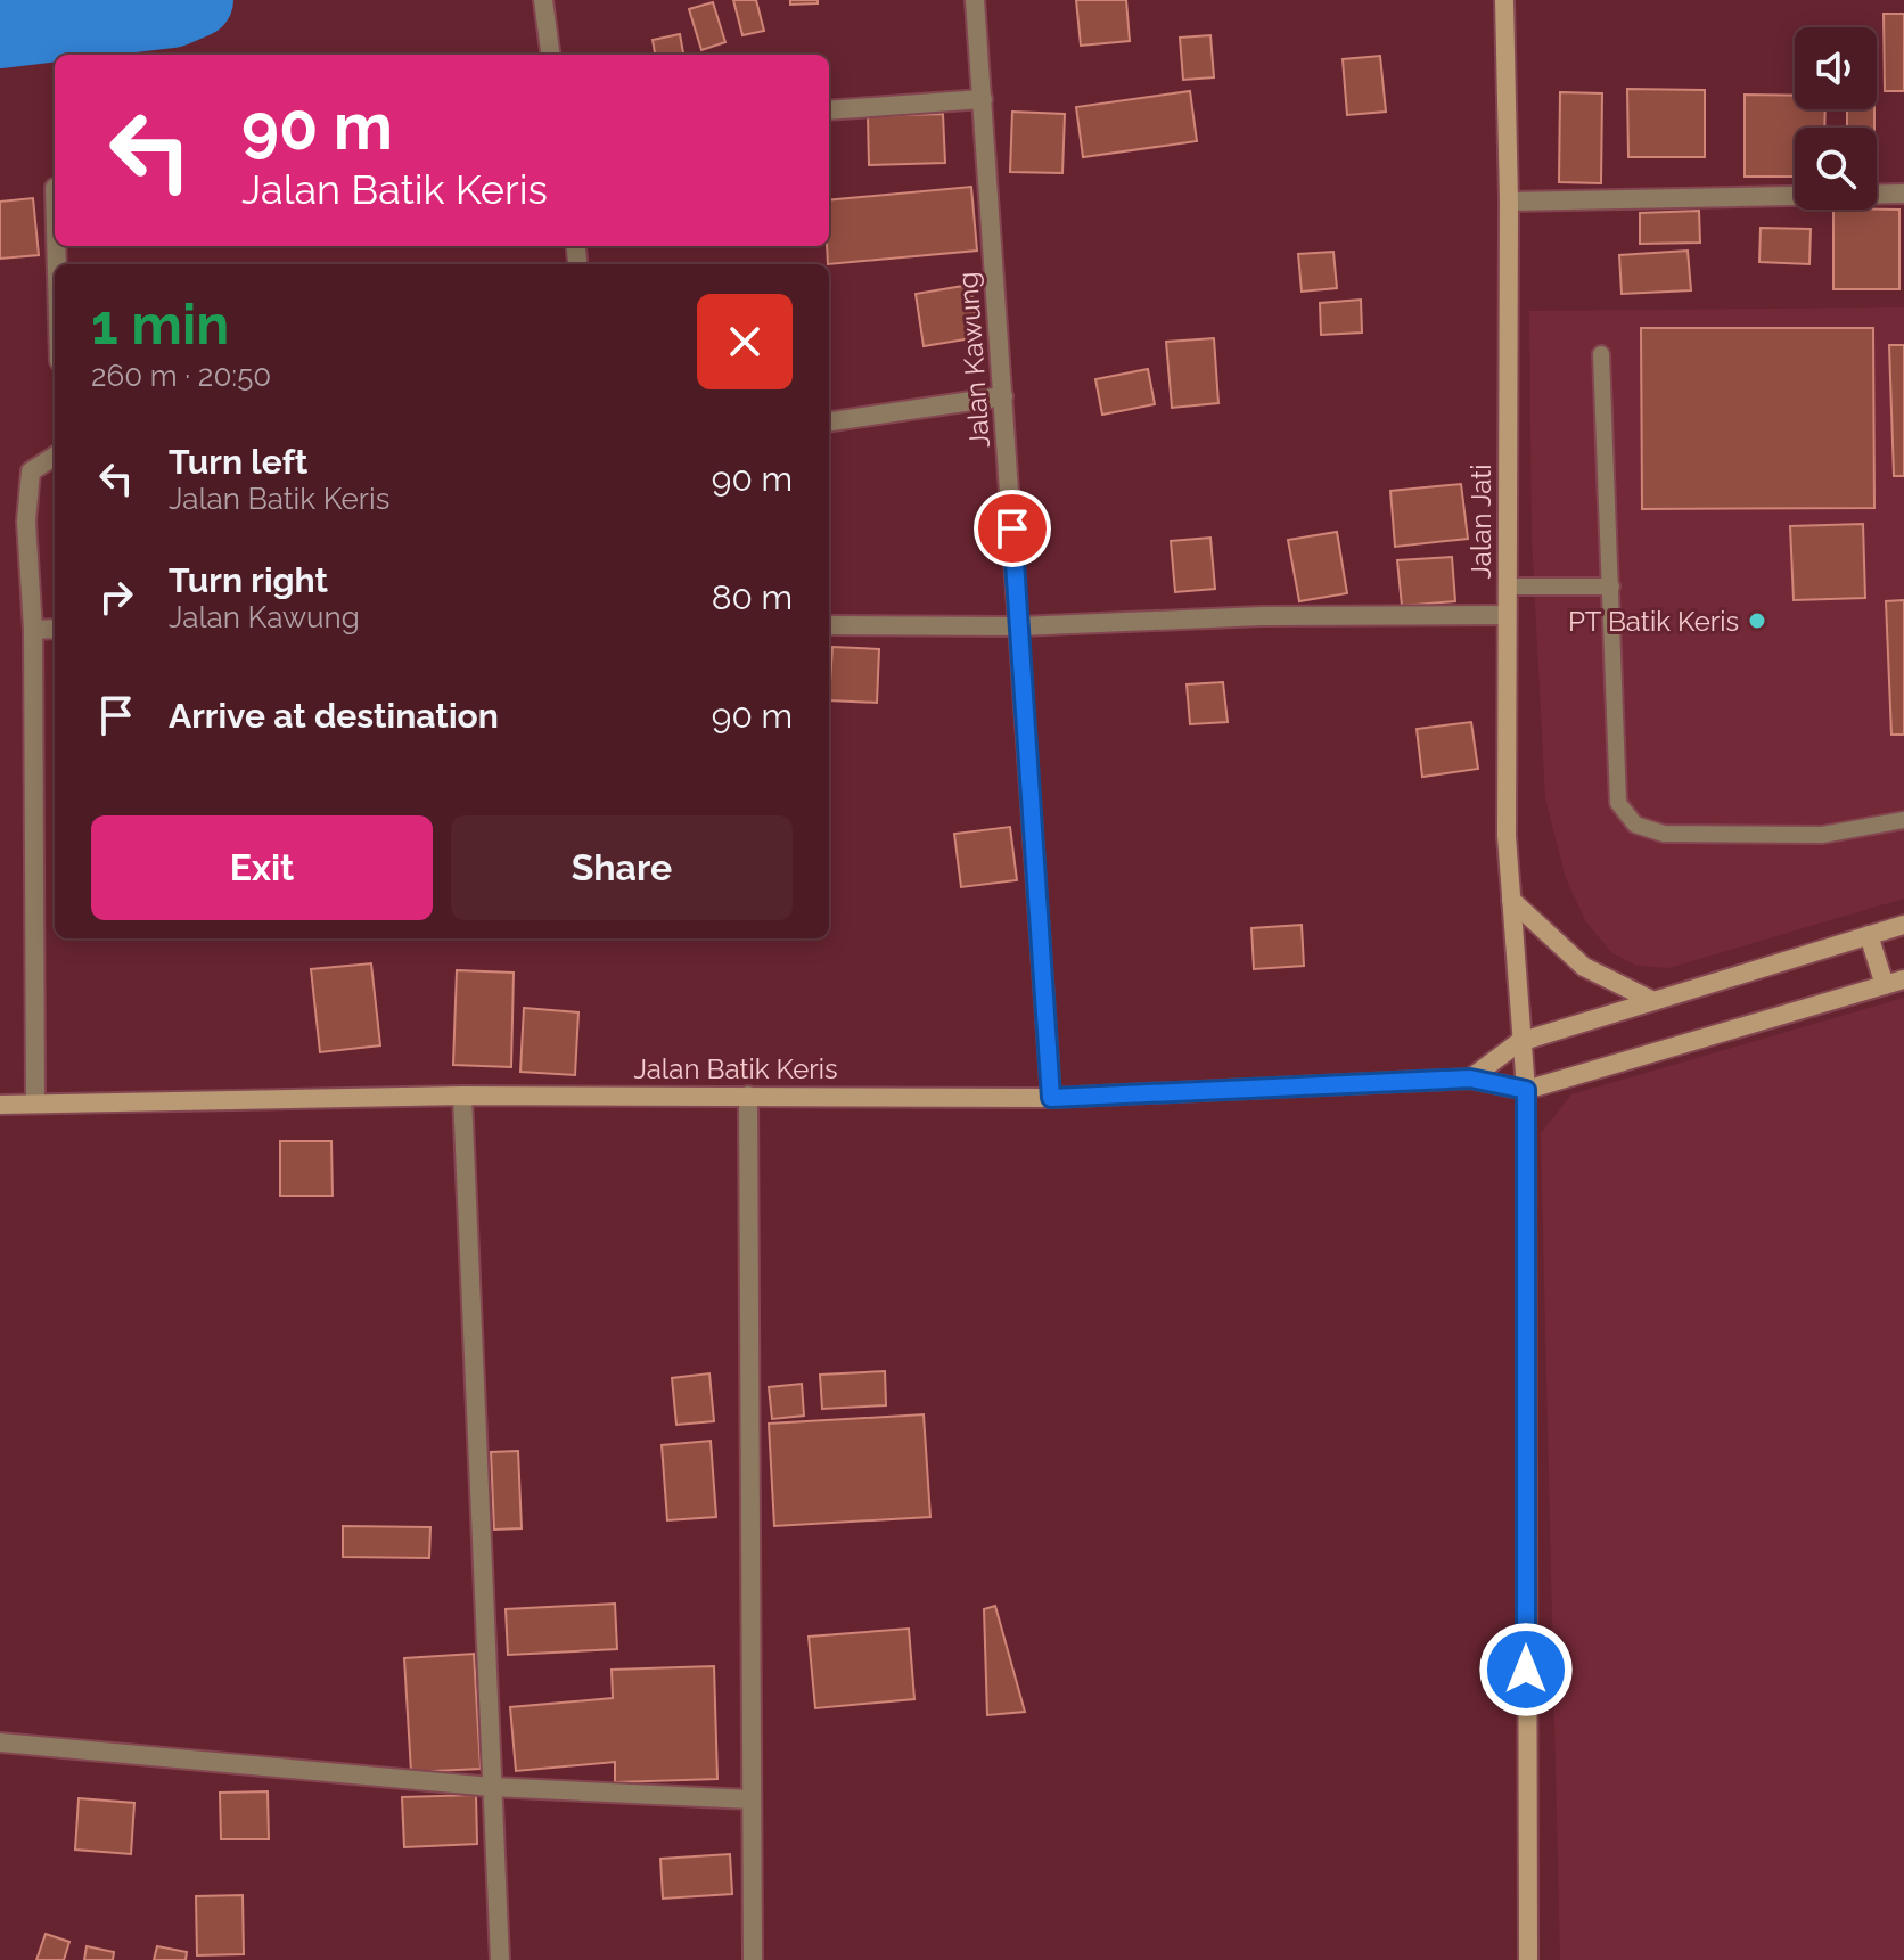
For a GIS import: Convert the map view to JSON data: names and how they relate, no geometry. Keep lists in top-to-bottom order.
{
  "streets": {
    "street": ["Jalan Kawung", "Jalan Jati", "Jalan Batik Keris"]
  },
  "crossings": [
    ["Jalan Kawung", "Jalan Batik Keris"],
    ["Jalan Jati", "Jalan Batik Keris"]
  ],
  "places": ["PT Batik Keris"],
  "page": {
    "turn": ["90 m", "Jalan Batik Keris"],
    "heading": ["1 min", "260 m · 20:50"],
    "list": [
      {
        "name": "Turn left",
        "note": "Jalan Batik Keris",
        "value": "90 m"
      },
      {
        "name": "Turn right",
        "note": "Jalan Kawung",
        "value": "80 m"
      },
      {
        "name": "Arrive at destination",
        "value": "90 m"
      }
    ],
    "buttons": ["Exit", "Share"]
  }
}
